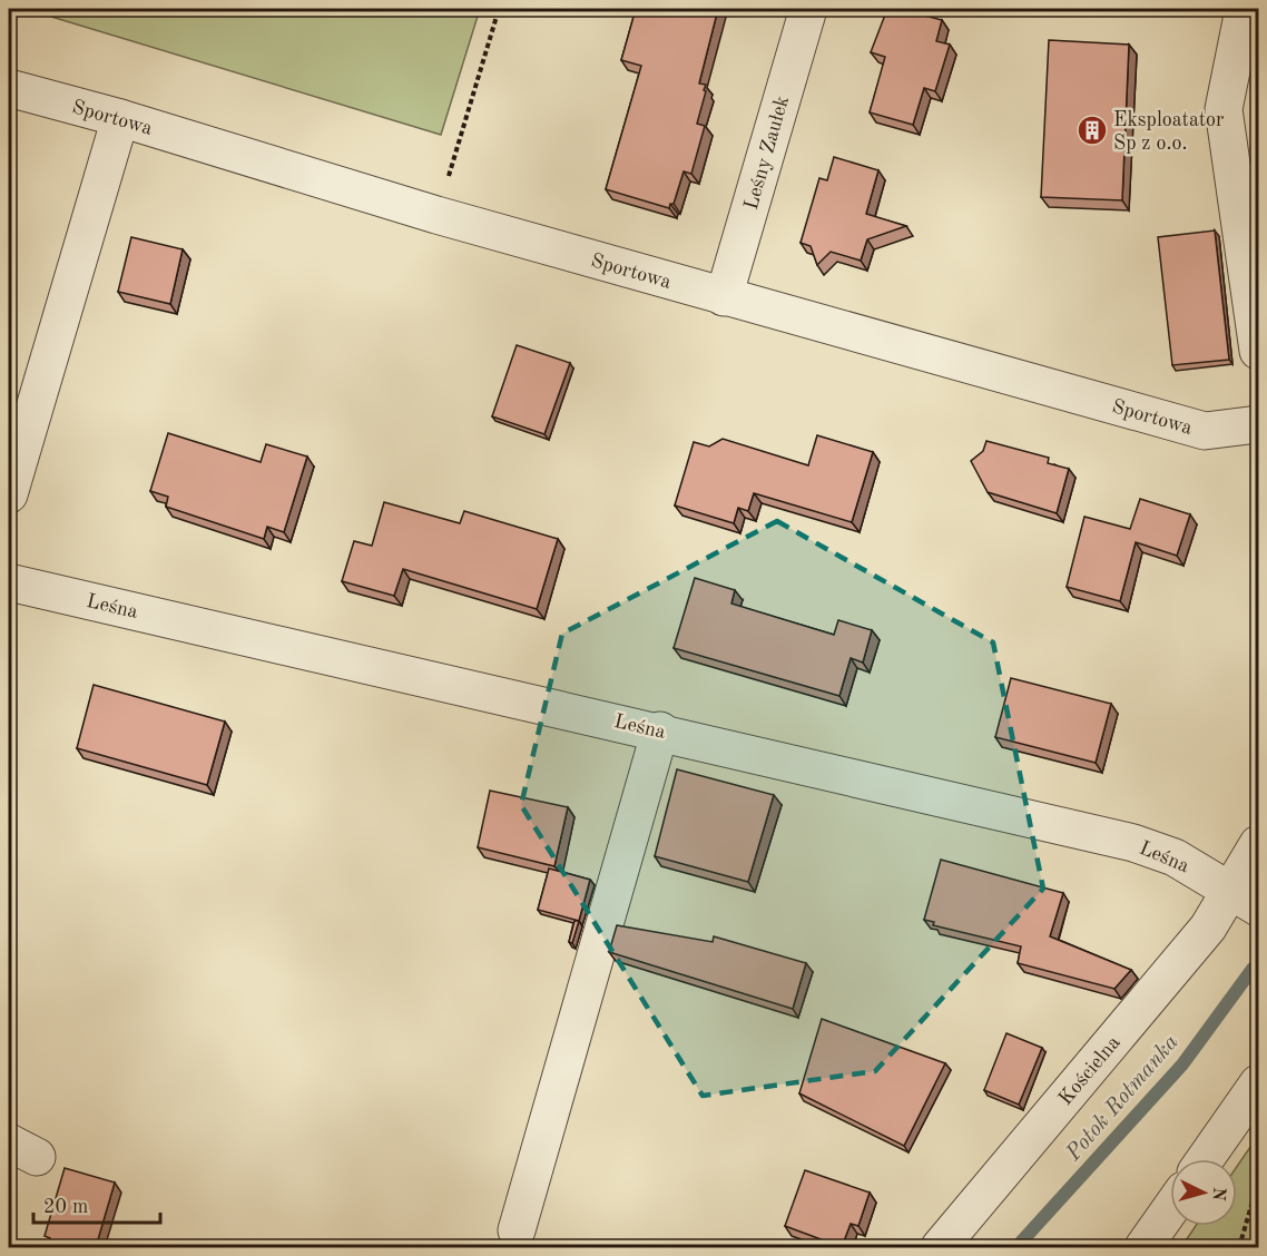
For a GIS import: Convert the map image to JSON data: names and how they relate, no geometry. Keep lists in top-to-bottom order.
{
  "streets": {
    "street": [
      "Sportowa",
      "Leśny Zaułek",
      "Leśna",
      "Kościelna"
    ]
  },
  "crossings": [
    ["Sportowa", "Leśny Zaułek"],
    ["Leśna", "Kościelna"]
  ],
  "water": ["Potok Rotmanka"],
  "places": {
    "building": ["Eksploatator Sp z o.o."]
  },
  "scale_bar": "20 m",
  "north": "right"
}
